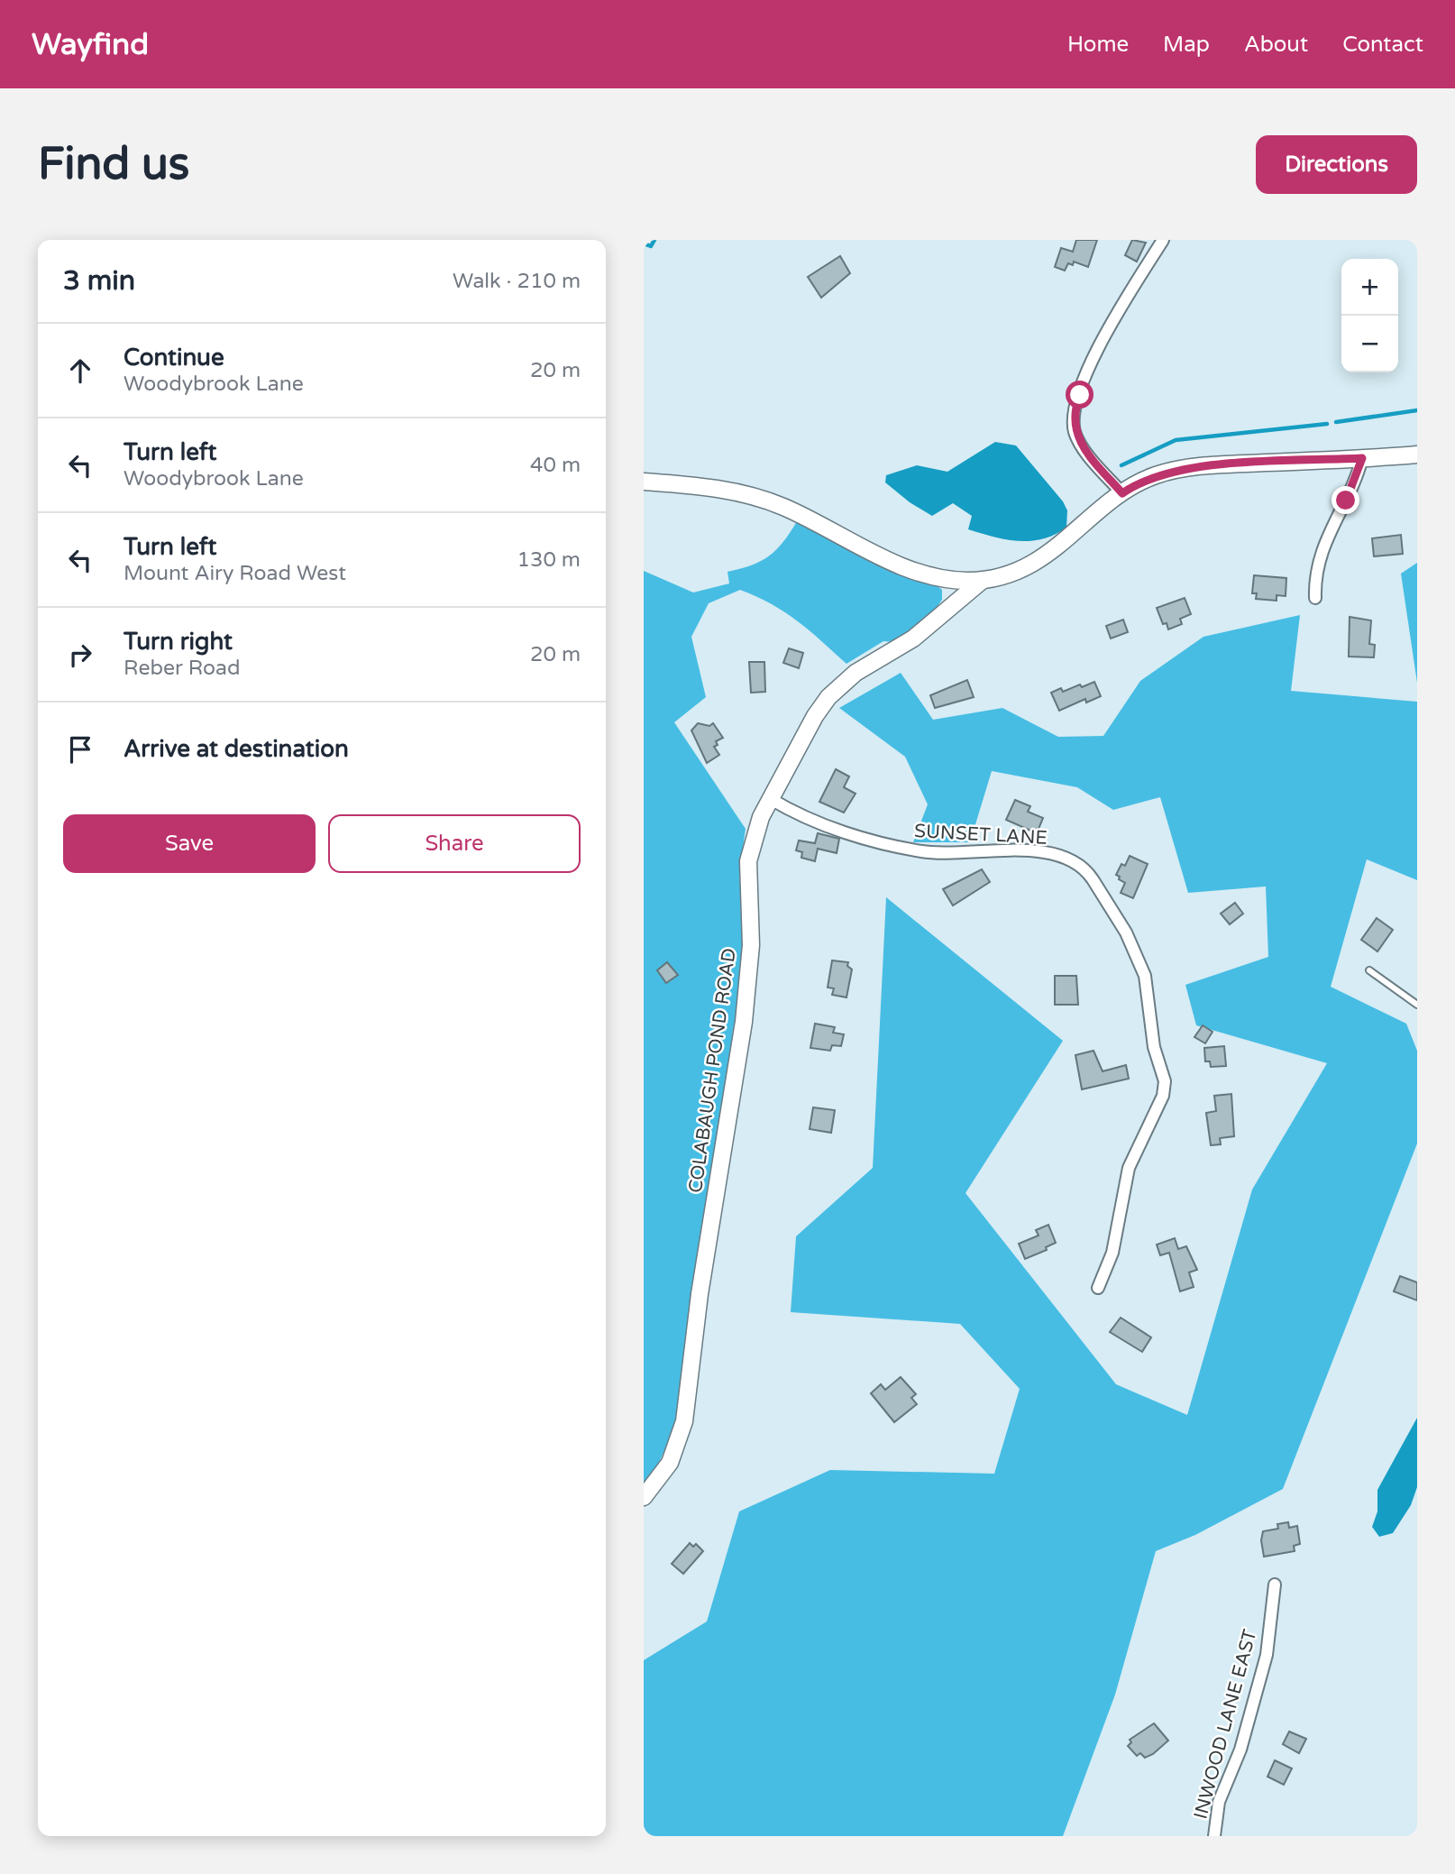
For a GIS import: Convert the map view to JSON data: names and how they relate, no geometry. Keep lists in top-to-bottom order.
{
  "streets": {
    "street": ["SUNSET LANE", "COLABAUGH POND ROAD", "INWOOD LANE EAST"]
  },
  "crossings": [
    ["SUNSET LANE", "COLABAUGH POND ROAD"]
  ],
  "page": {
    "header": "Wayfind",
    "nav": [
      "Home",
      "Map",
      "About",
      "Contact"
    ],
    "buttons": [
      "Directions",
      ["Save", "Share"]
    ],
    "title": "Find us",
    "heading": ["3 min", "Walk · 210 m"],
    "map_buttons": ["+", "−"],
    "list": [
      ["Continue", "Woodybrook Lane", "20 m"],
      ["Turn left", "Woodybrook Lane", "40 m"],
      ["Turn left", "Mount Airy Road West", "130 m"],
      ["Turn right", "Reber Road", "20 m"],
      "Arrive at destination"
    ]
  }
}
